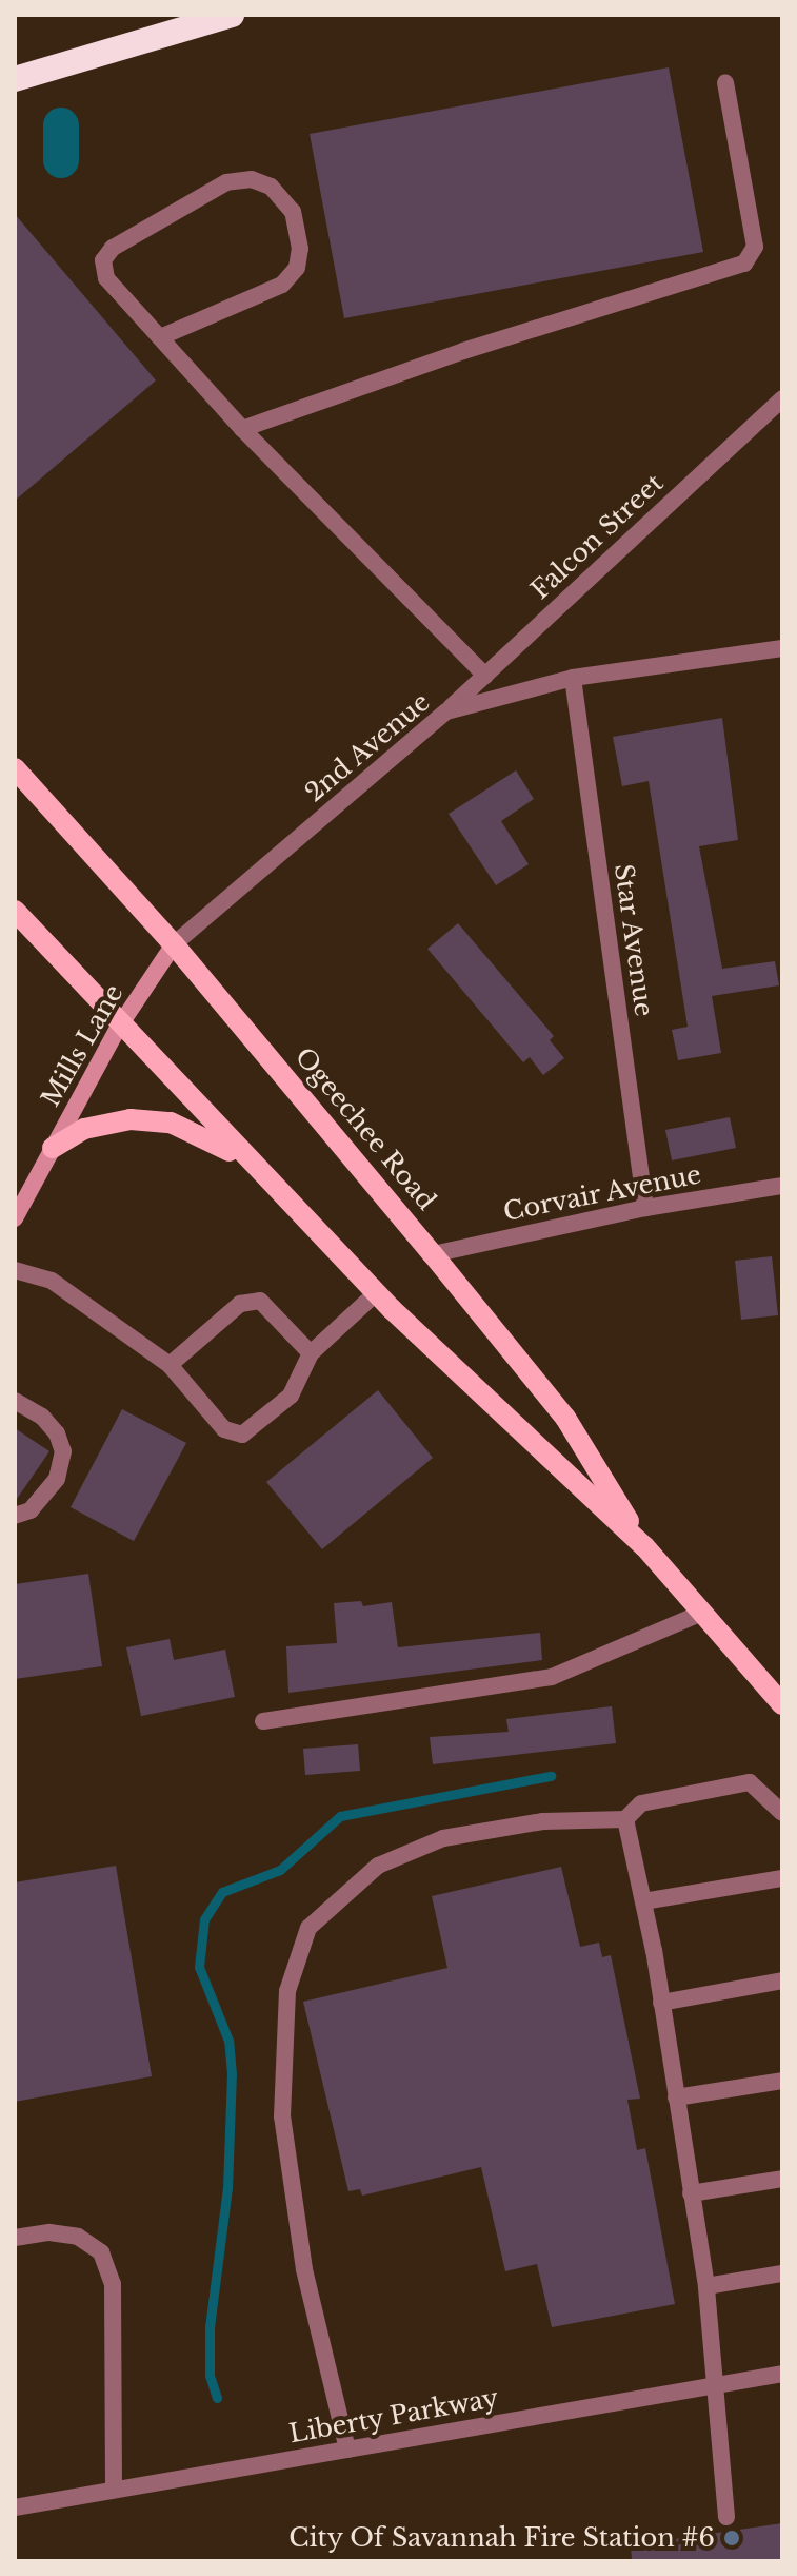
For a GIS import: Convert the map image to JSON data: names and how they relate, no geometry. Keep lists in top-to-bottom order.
{
  "streets": {
    "main road": ["Mills Lane", "Ogeechee Road"],
    "street": [
      "Falcon Street",
      "2nd Avenue",
      "Star Avenue",
      "Corvair Avenue",
      "Liberty Parkway"
    ]
  },
  "crossings": [
    ["Falcon Street", "2nd Avenue"],
    ["2nd Avenue", "Star Avenue"],
    ["2nd Avenue", "Mills Lane"],
    ["2nd Avenue", "Ogeechee Road"],
    ["Star Avenue", "Corvair Avenue"],
    ["Mills Lane", "Ogeechee Road"],
    ["Ogeechee Road", "Corvair Avenue"]
  ],
  "places": ["City Of Savannah Fire Station #6"]
}
